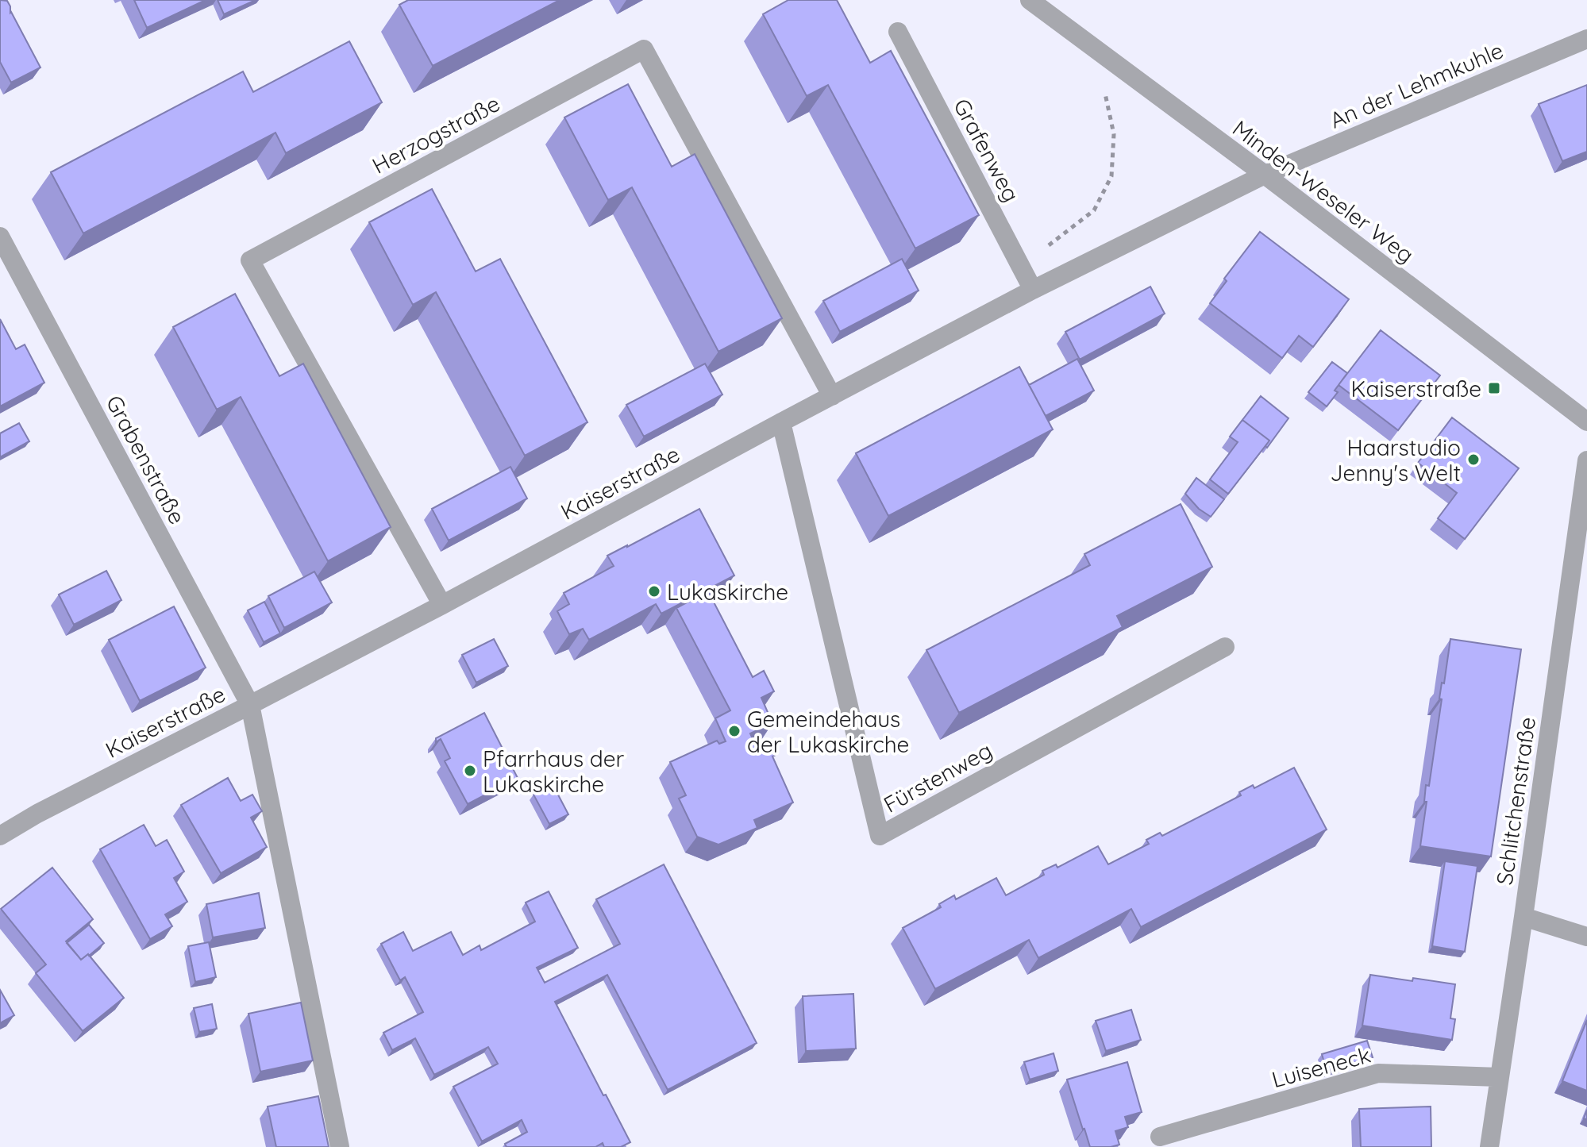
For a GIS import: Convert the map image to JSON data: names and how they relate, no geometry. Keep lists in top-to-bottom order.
{
  "streets": {
    "street": [
      "An der Lehmkuhle",
      "Herzogstraße",
      "Grafenweg",
      "Minden-Weseler Weg",
      "Grabenstraße",
      "Kaiserstraße",
      "Fürstenweg",
      "Schlitchenstraße",
      "Luiseneck"
    ]
  },
  "crossings": [
    ["An der Lehmkuhle", "Minden-Weseler Weg"],
    ["An der Lehmkuhle", "Kaiserstraße"],
    ["Herzogstraße", "Kaiserstraße"],
    ["Grafenweg", "Kaiserstraße"],
    ["Minden-Weseler Weg", "Kaiserstraße"],
    ["Grabenstraße", "Kaiserstraße"],
    ["Kaiserstraße", "Fürstenweg"],
    ["Schlitchenstraße", "Luiseneck"]
  ],
  "places": {
    "transit": ["Kaiserstraße"],
    "other": [
      "Haarstudio Jenny's Welt",
      "Lukaskirche",
      "Gemeindehaus der Lukaskirche",
      "Pfarrhaus der Lukaskirche"
    ]
  }
}
